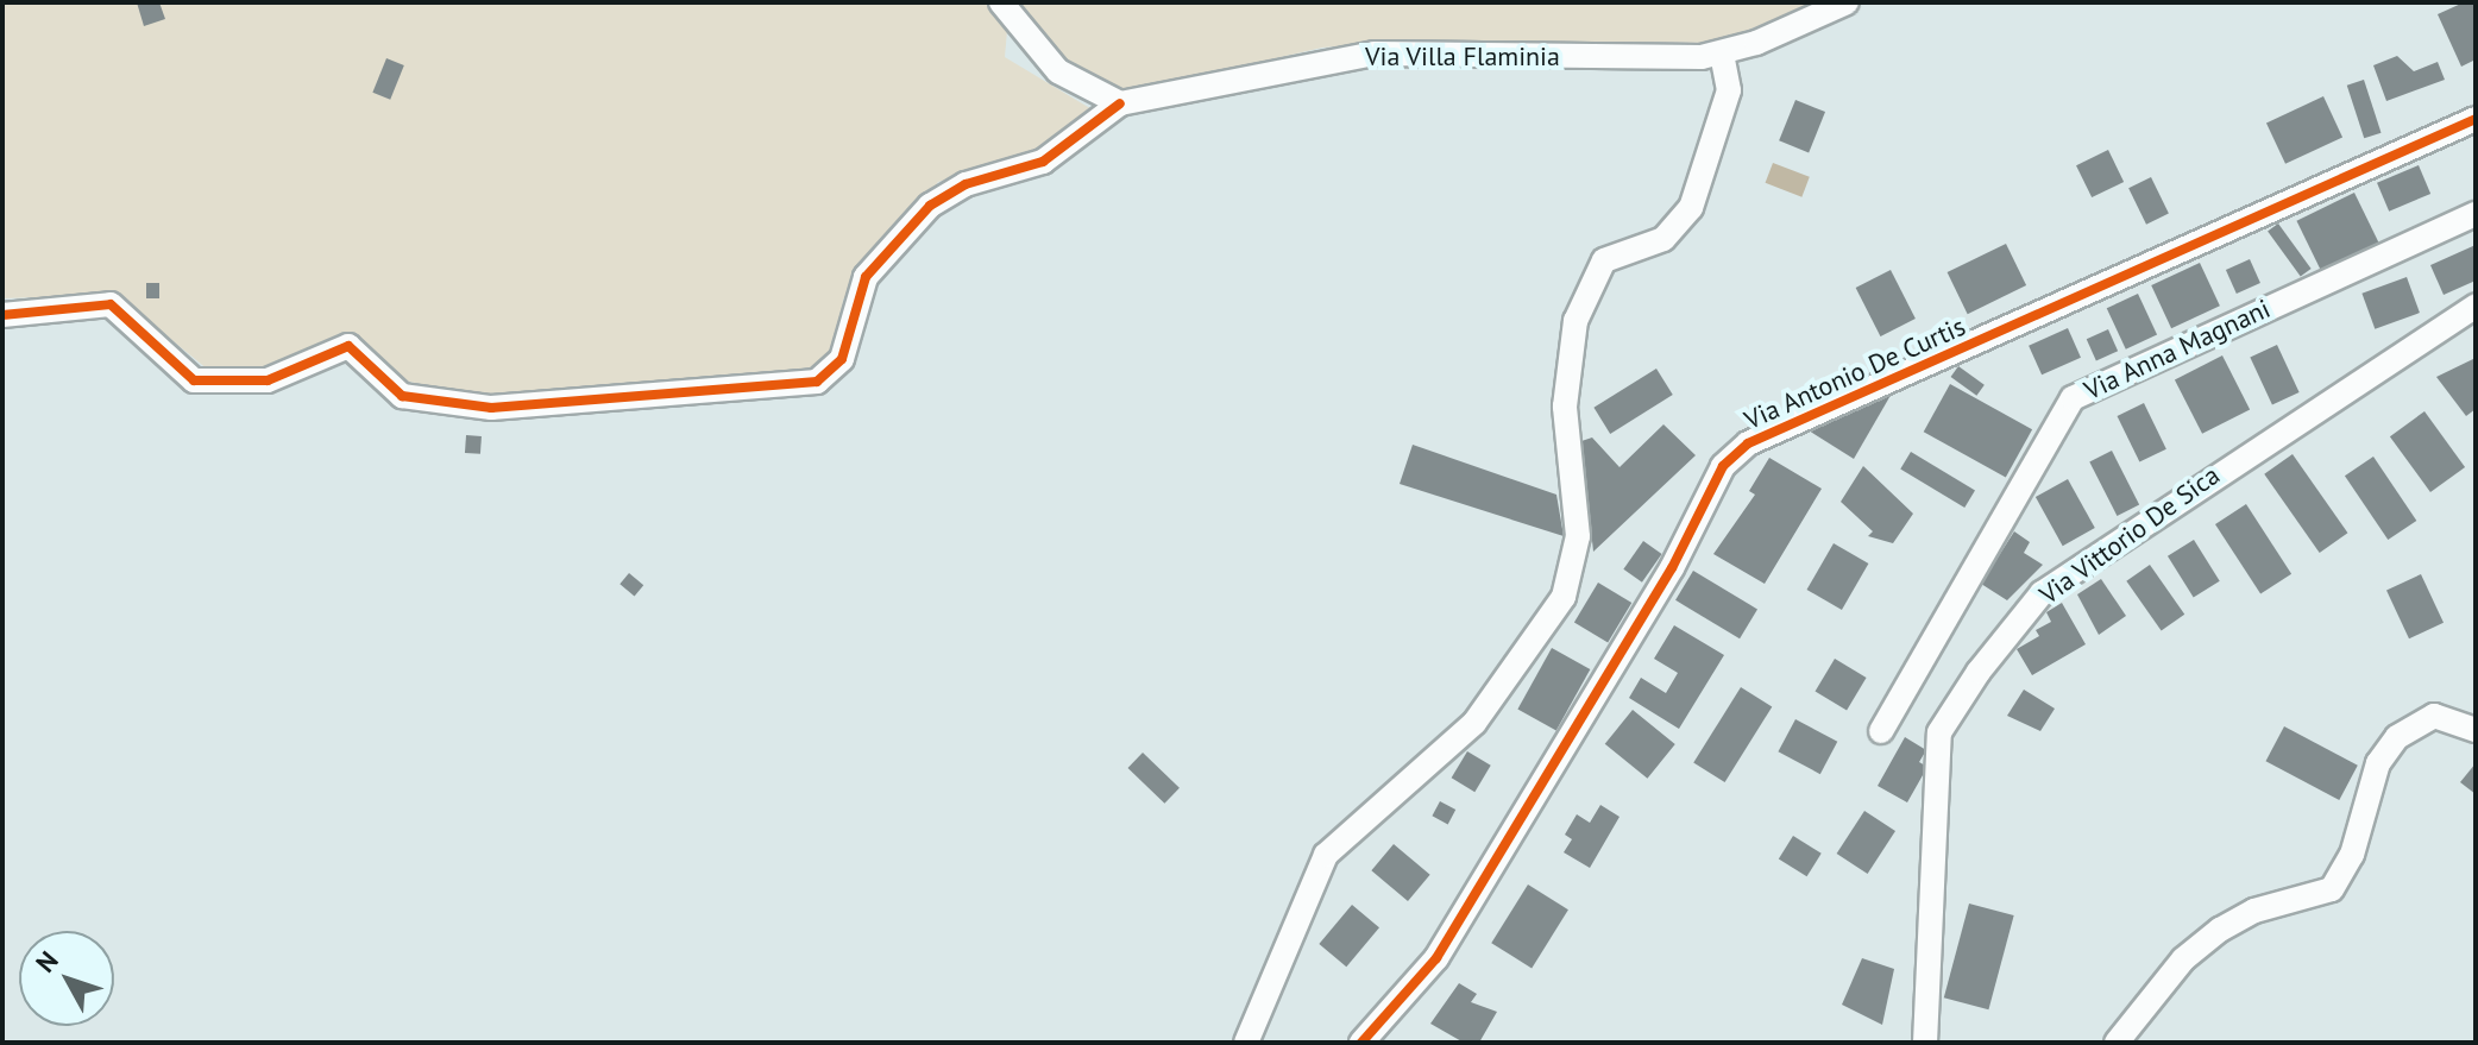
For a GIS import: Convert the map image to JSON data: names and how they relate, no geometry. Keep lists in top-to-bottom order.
{
  "streets": {
    "street": [
      "Via Villa Flaminia",
      "Via Anna Magnani",
      "Via Antonio De Curtis",
      "Via Vittorio De Sica"
    ]
  },
  "north": "top left"
}
